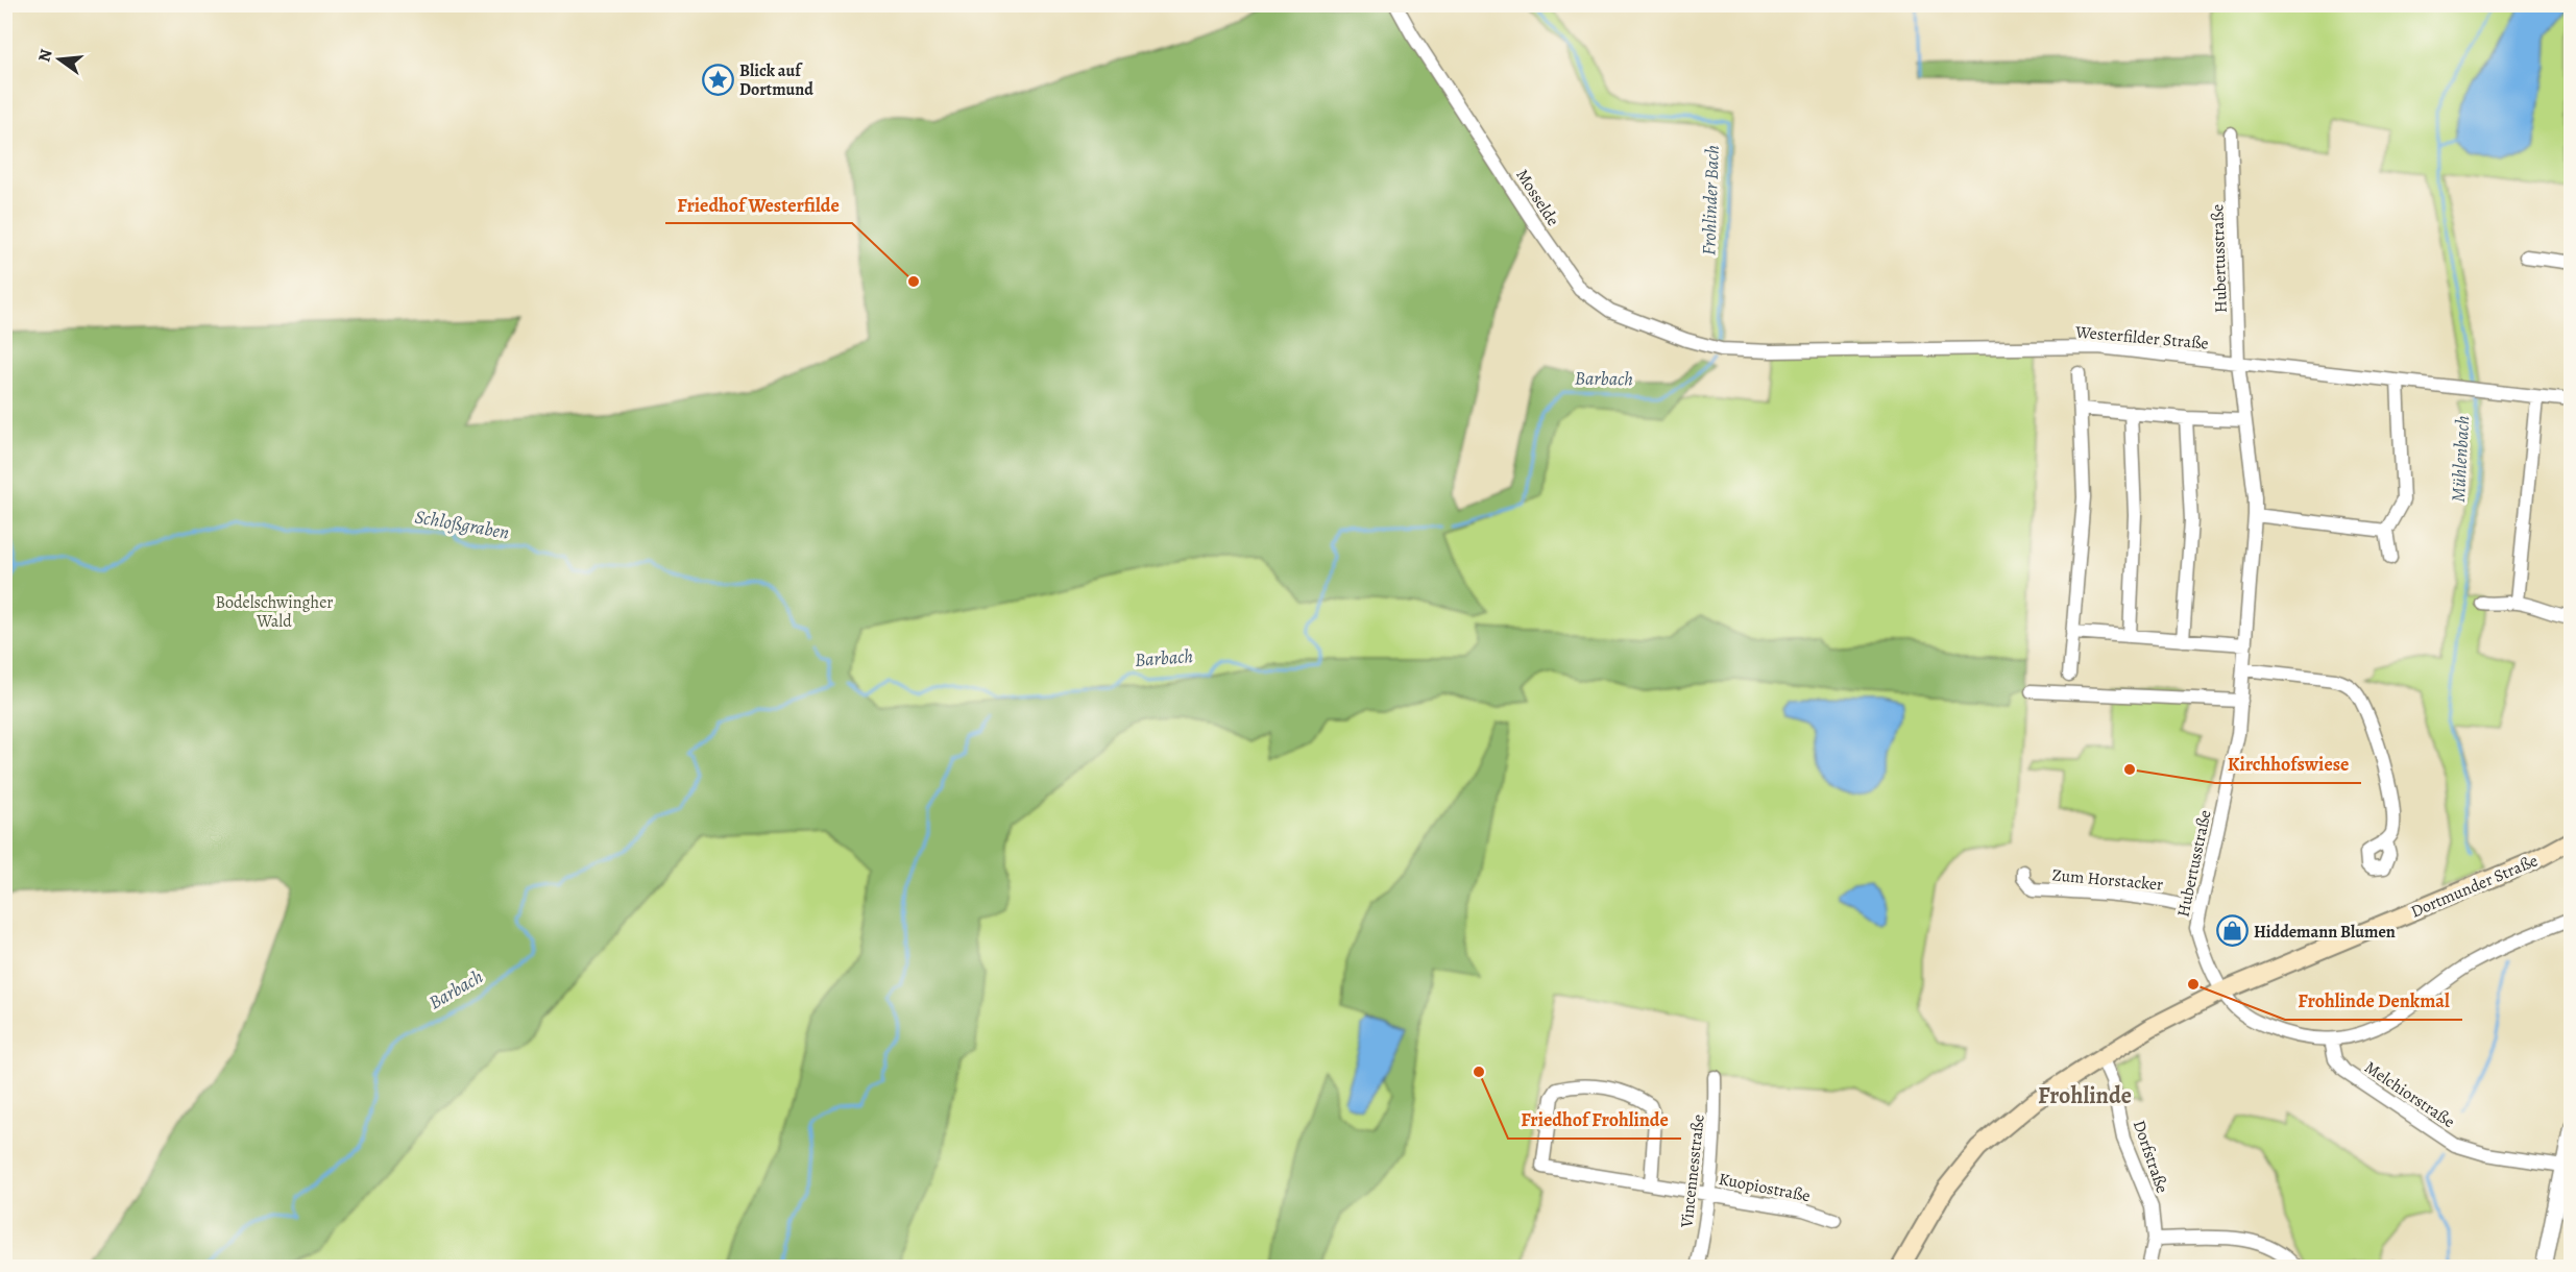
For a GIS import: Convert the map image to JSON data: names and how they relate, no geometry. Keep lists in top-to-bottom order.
{
  "streets": {
    "main road": ["Dortmunder Straße"],
    "street": [
      "Mosselde",
      "Hubertusstraße",
      "Westerfilder Straße",
      "Zum Horstacker",
      "Melchiorstraße",
      "Dorfstraße",
      "Vincennesstraße",
      "Kuopiostraße"
    ]
  },
  "crossings": [
    ["Mosselde", "Westerfilder Straße"],
    ["Hubertusstraße", "Westerfilder Straße"],
    ["Hubertusstraße", "Zum Horstacker"],
    ["Hubertusstraße", "Dortmunder Straße"],
    ["Hubertusstraße", "Melchiorstraße"],
    ["Dortmunder Straße", "Dorfstraße"],
    ["Vincennesstraße", "Kuopiostraße"]
  ],
  "districts": ["Frohlinde"],
  "water": [
    "Frohlinder Bach",
    "Barbach",
    "Mühlenbach",
    "Schloßgraben"
  ],
  "parks": ["Bodelschwingher Wald"],
  "places": {
    "place": ["Blick auf Dortmund"],
    "other": [
      "Friedhof Westerfilde",
      "Kirchhofswiese",
      "Frohlinde Denkmal",
      "Friedhof Frohlinde"
    ],
    "shop": ["Hiddemann Blumen"]
  },
  "north": "left"
}
